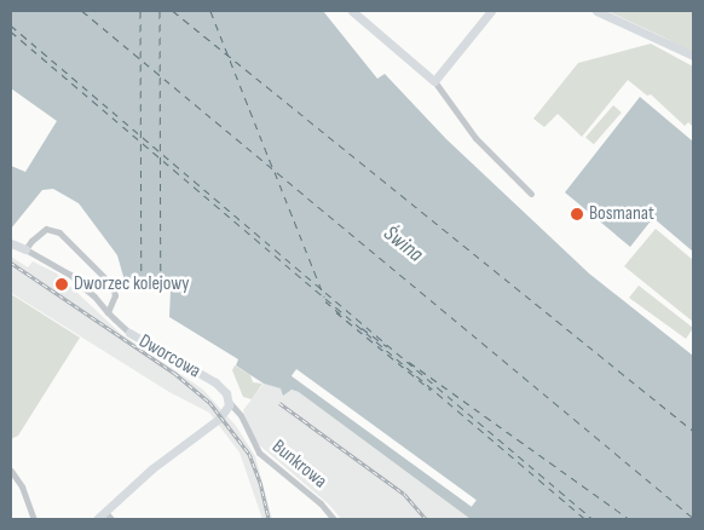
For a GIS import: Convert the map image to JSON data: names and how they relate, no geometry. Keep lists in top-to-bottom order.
{
  "streets": {
    "street": ["Dworcowa", "Bunkrowa"]
  },
  "crossings": [
    ["Dworcowa", "Bunkrowa"]
  ],
  "water": ["Świna"],
  "places": ["Bosmanat", "Dworzec kolejowy"]
}
